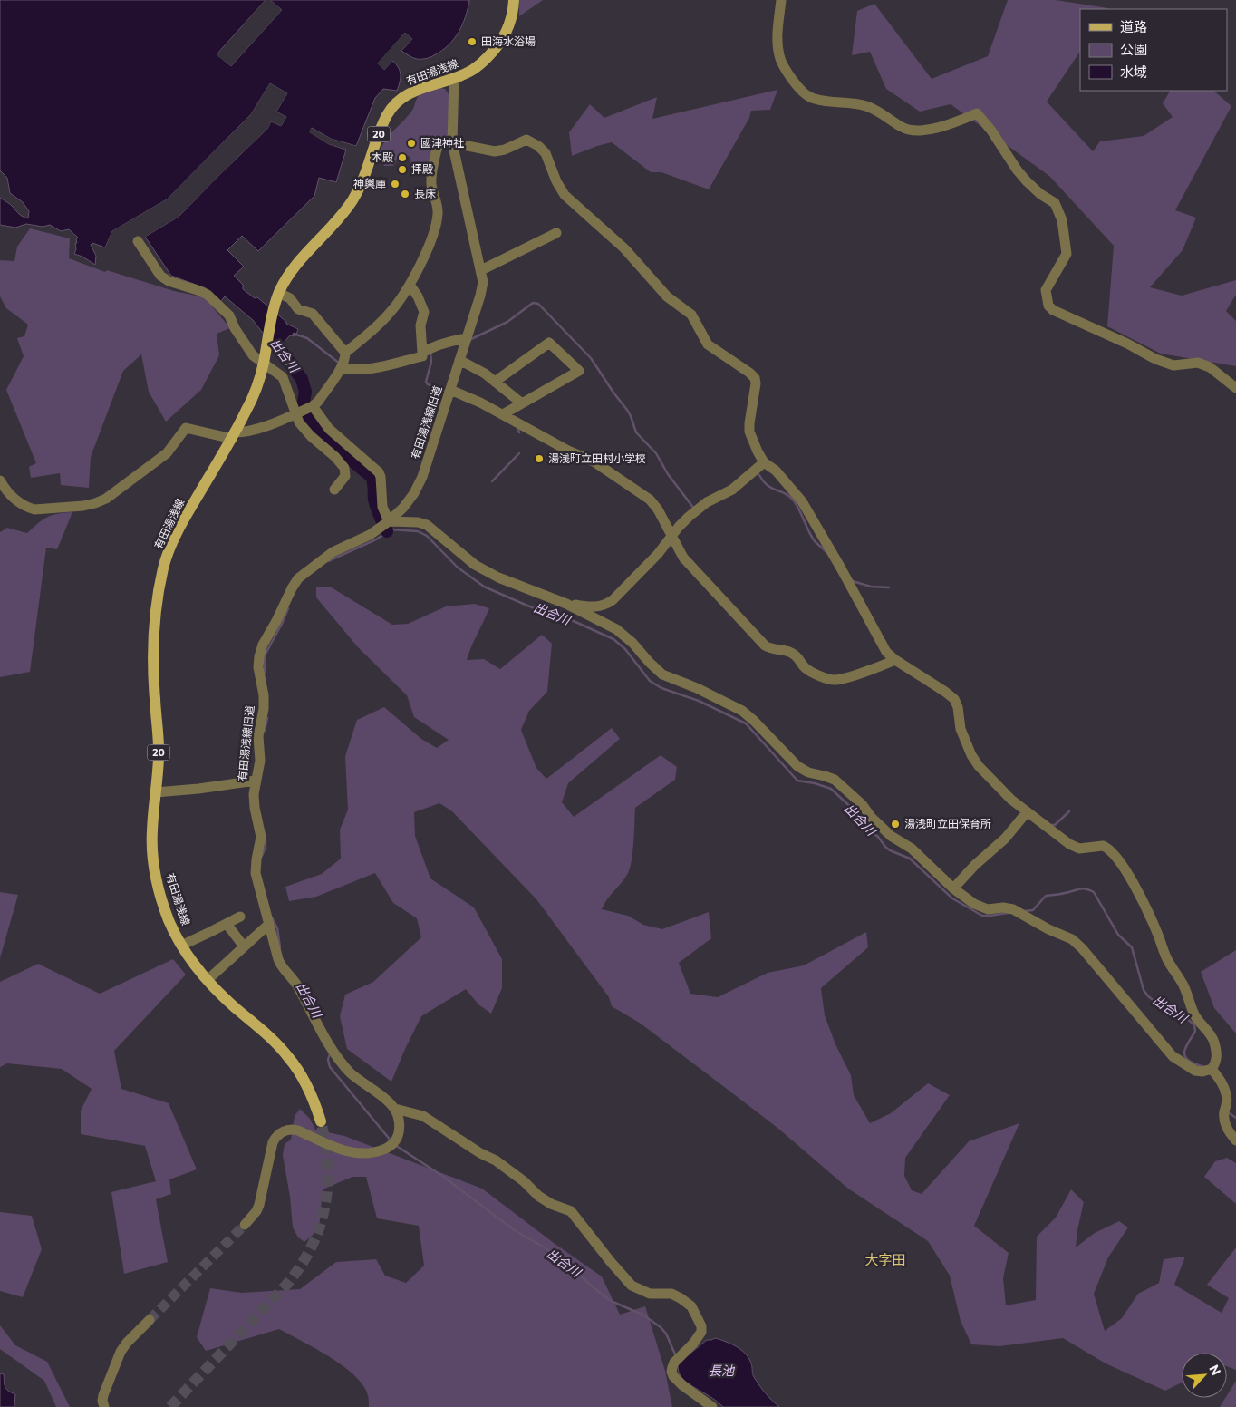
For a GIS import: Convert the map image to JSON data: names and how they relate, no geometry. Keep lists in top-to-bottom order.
{
  "streets": {
    "main road": ["有田湯浅線", "20"],
    "street": ["有田湯浅線旧道"]
  },
  "crossings": [
    ["有田湯浅線", "有田湯浅線旧道"]
  ],
  "districts": ["大字田"],
  "water": ["出合川", "長池"],
  "places": [
    "田海水浴場",
    "國津神社",
    "本殿",
    "拝殿",
    "神輿庫",
    "長床",
    "湯浅町立田村小学校",
    "湯浅町立田保育所"
  ],
  "legend": ["道路", "公園", "水域"],
  "north": "top right"
}
